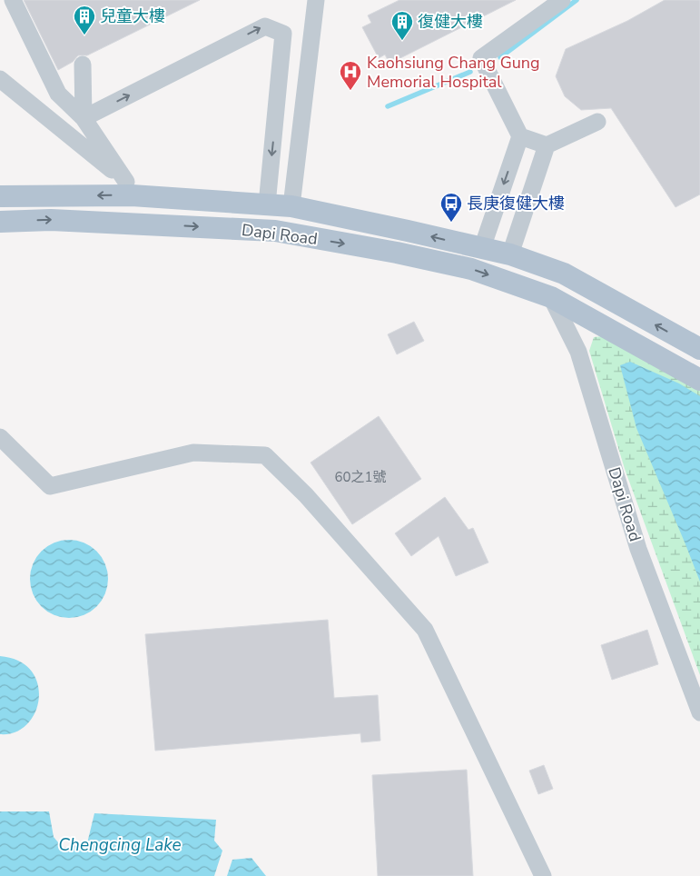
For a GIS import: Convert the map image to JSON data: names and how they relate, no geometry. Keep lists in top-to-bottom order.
{
  "streets": {
    "main road": ["Dapi Road"]
  },
  "water": ["Chengcing Lake"],
  "places": {
    "building": ["兒童大樓", "復健大樓"],
    "hospital": ["Kaohsiung Chang Gung Memorial Hospital"],
    "bus stop": ["長庚復健大樓"]
  },
  "house_numbers": ["60之1號"]
}
